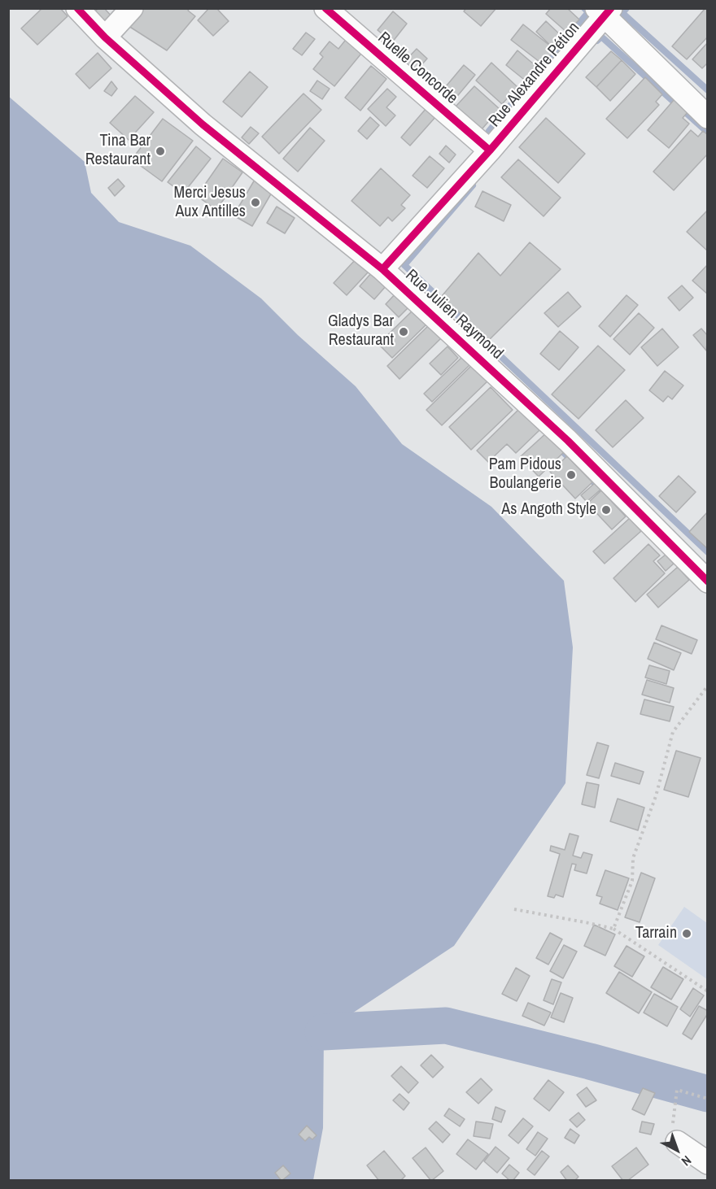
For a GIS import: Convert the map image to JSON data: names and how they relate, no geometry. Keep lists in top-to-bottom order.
{
  "streets": {
    "street": ["Ruelle Concorde", "Rue Alexandre Pétion", "Rue Julien Raymond"]
  },
  "crossings": [
    ["Ruelle Concorde", "Rue Alexandre Pétion"],
    ["Rue Alexandre Pétion", "Rue Julien Raymond"]
  ],
  "places": [
    "Tina Bar Restaurant",
    "Merci Jesus Aux Antilles",
    "Gladys Bar Restaurant",
    "Pam Pidous Boulangerie",
    "As Angoth Style",
    "Tarrain"
  ],
  "north": "bottom right"
}
